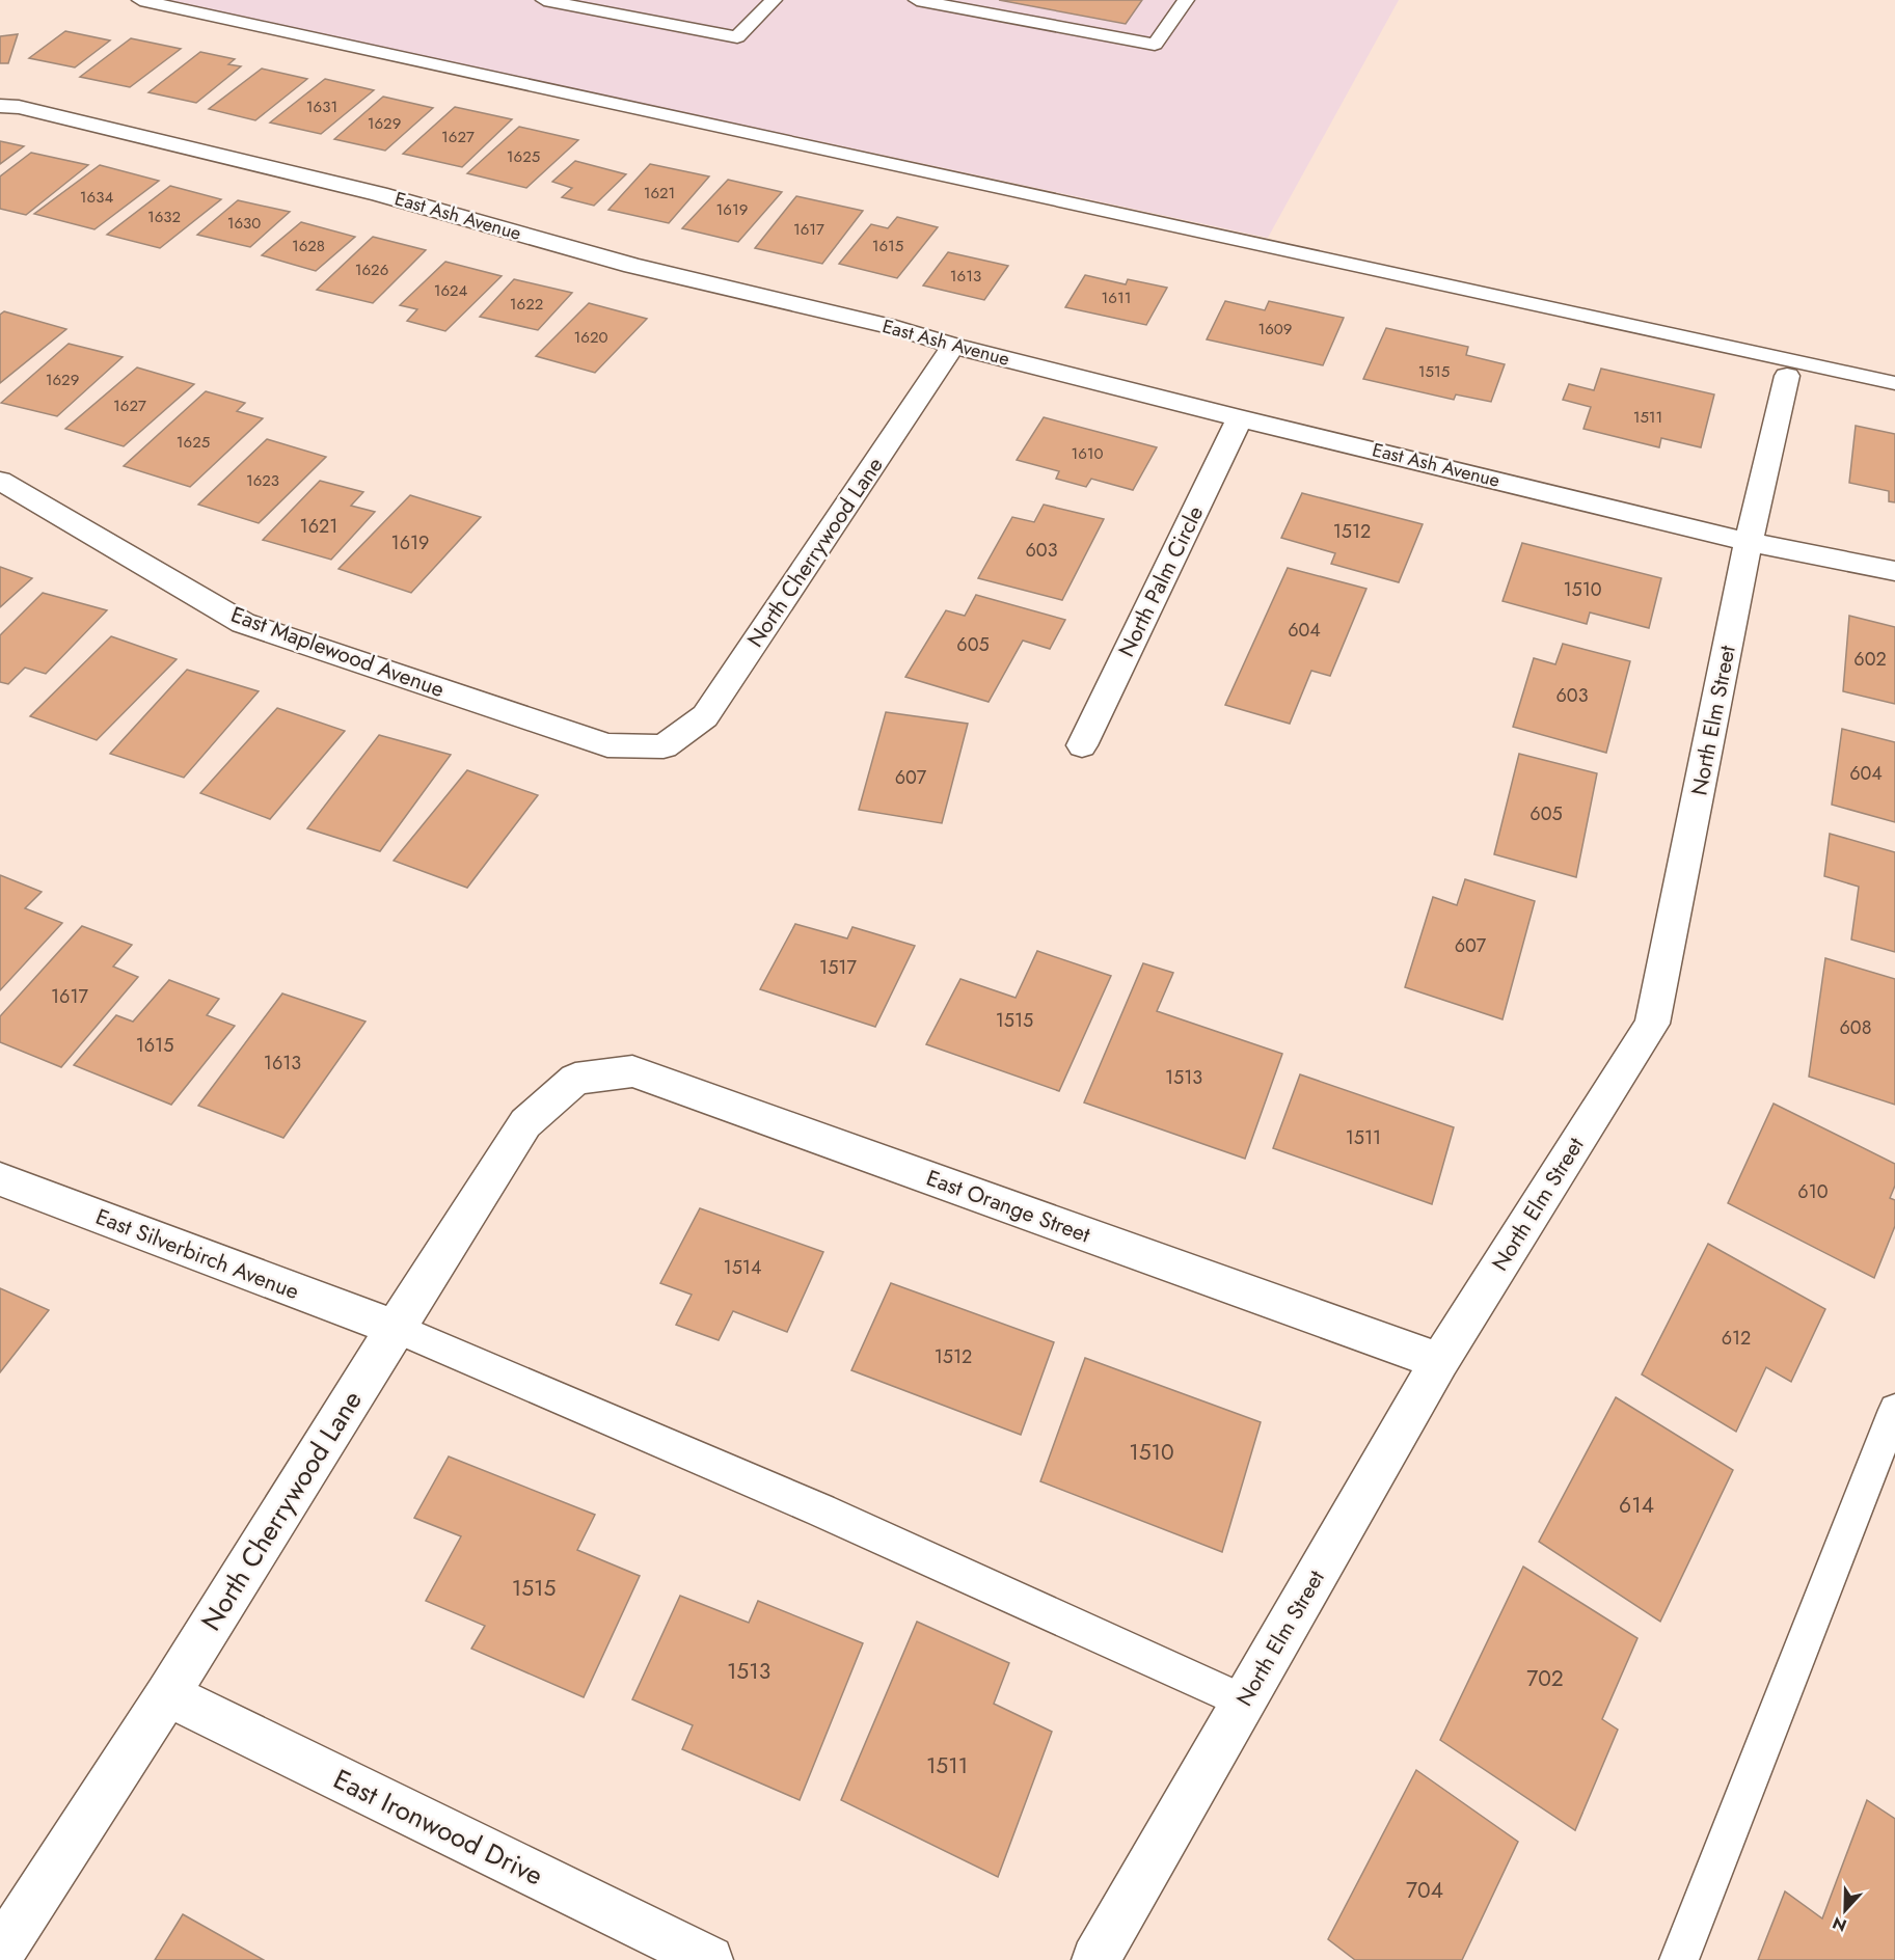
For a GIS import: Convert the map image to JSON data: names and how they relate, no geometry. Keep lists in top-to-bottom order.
{
  "streets": {
    "street": [
      "East Ash Avenue",
      "North Cherrywood Lane",
      "North Palm Circle",
      "East Maplewood Avenue",
      "North Elm Street",
      "East Orange Street",
      "East Silverbirch Avenue",
      "East Ironwood Drive"
    ]
  },
  "crossings": [
    ["East Ash Avenue", "North Cherrywood Lane"],
    ["East Ash Avenue", "North Palm Circle"],
    ["East Ash Avenue", "North Elm Street"],
    ["North Cherrywood Lane", "East Maplewood Avenue"],
    ["North Cherrywood Lane", "East Orange Street"],
    ["North Cherrywood Lane", "East Silverbirch Avenue"],
    ["North Cherrywood Lane", "East Ironwood Drive"],
    ["North Elm Street", "East Orange Street"]
  ],
  "house_numbers": [
    "1631",
    "1629",
    "1627",
    "1625",
    "1621",
    "1634",
    "1619",
    "1632",
    "1630",
    "1617",
    "1628",
    "1615",
    "1626",
    "1613",
    "1624",
    "1611",
    "1622",
    "1609",
    "1620",
    "1515",
    "1629",
    "1627",
    "1511",
    "1625",
    "1610",
    "1623",
    "1621",
    "1512",
    "1619",
    "603",
    "1510",
    "604",
    "605",
    "602",
    "603",
    "604",
    "607",
    "605",
    "607",
    "1517",
    "1617",
    "1515",
    "608",
    "1615",
    "1613",
    "1513",
    "1511",
    "610",
    "1514",
    "612",
    "1512",
    "1510",
    "614",
    "1515",
    "1513",
    "702",
    "1511",
    "704"
  ],
  "north": "bottom"
}
